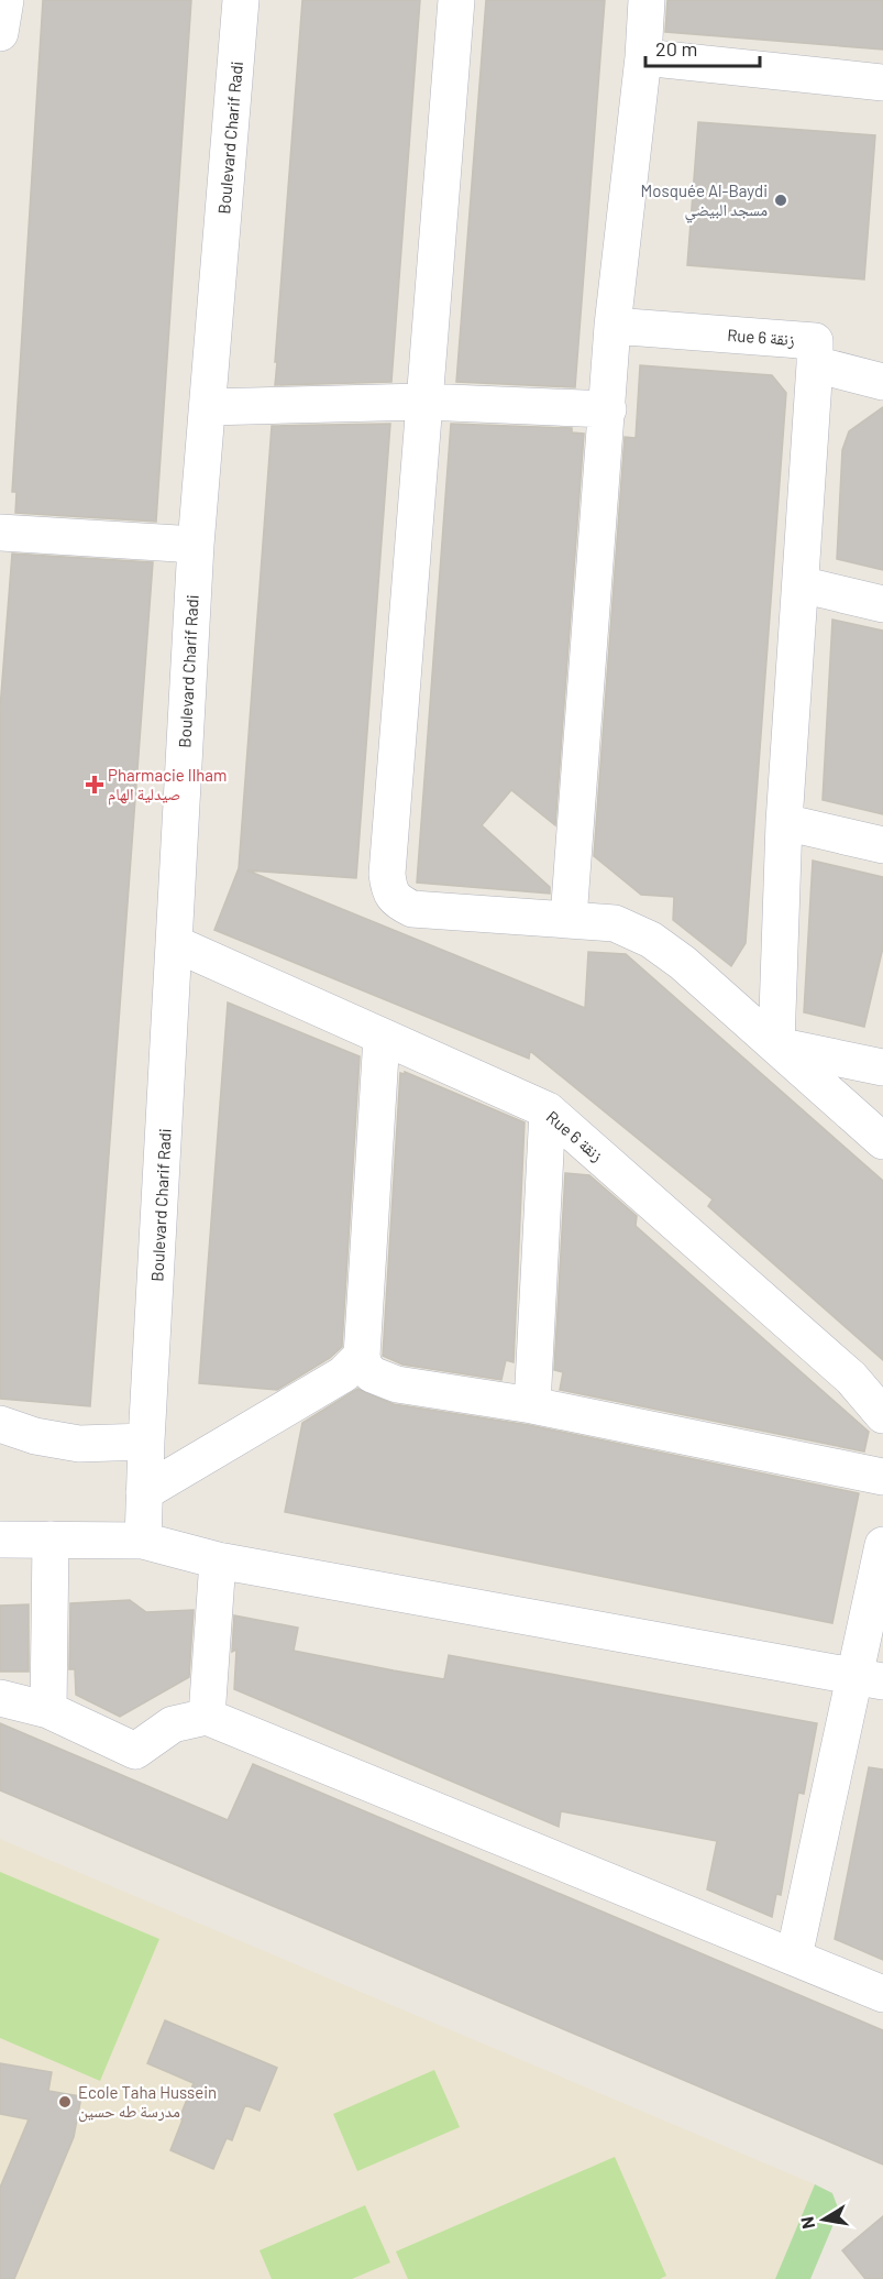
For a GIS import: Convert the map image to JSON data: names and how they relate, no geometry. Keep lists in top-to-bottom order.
{
  "streets": {
    "street": ["Boulevard Charif Radi", "Rue 6 زنقة"]
  },
  "crossings": [
    ["Boulevard Charif Radi", "Rue 6 زنقة"]
  ],
  "places": {
    "other": ["Mosquée Al-Baydi مسجد البيضي", "Ecole Taha Hussein مدرسة طه حسين"],
    "health": ["Pharmacie Ilham صيدلية الهام"]
  },
  "scale_bar": "20 m",
  "north": "left"
}
